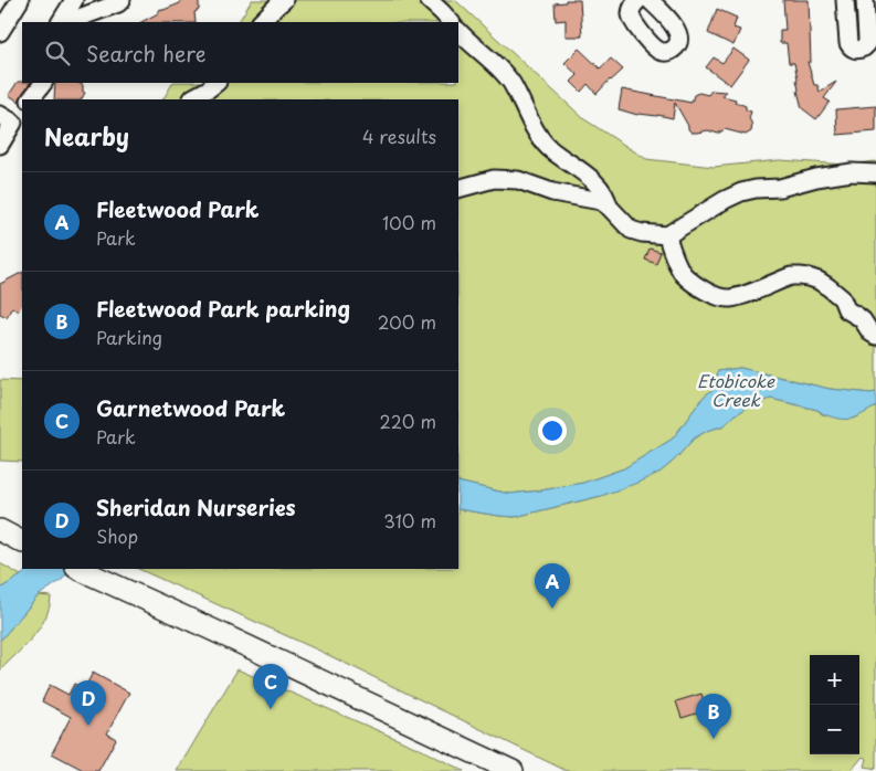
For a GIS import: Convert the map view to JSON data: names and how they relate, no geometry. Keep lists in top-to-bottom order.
{
  "water": ["Etobicoke Creek"],
  "page": {
    "search": "Search here",
    "heading": ["Nearby", "4 results"],
    "list": [
      {
        "mark": "A",
        "name": "Fleetwood Park",
        "note": "Park",
        "value": "100 m"
      },
      {
        "mark": "B",
        "name": "Fleetwood Park parking",
        "note": "Parking",
        "value": "200 m"
      },
      {
        "mark": "C",
        "name": "Garnetwood Park",
        "note": "Park",
        "value": "220 m"
      },
      {
        "mark": "D",
        "name": "Sheridan Nurseries",
        "note": "Shop",
        "value": "310 m"
      }
    ],
    "pins": [
      "A",
      "C",
      "D",
      "B"
    ],
    "map_buttons": ["+", "−"]
  }
}
